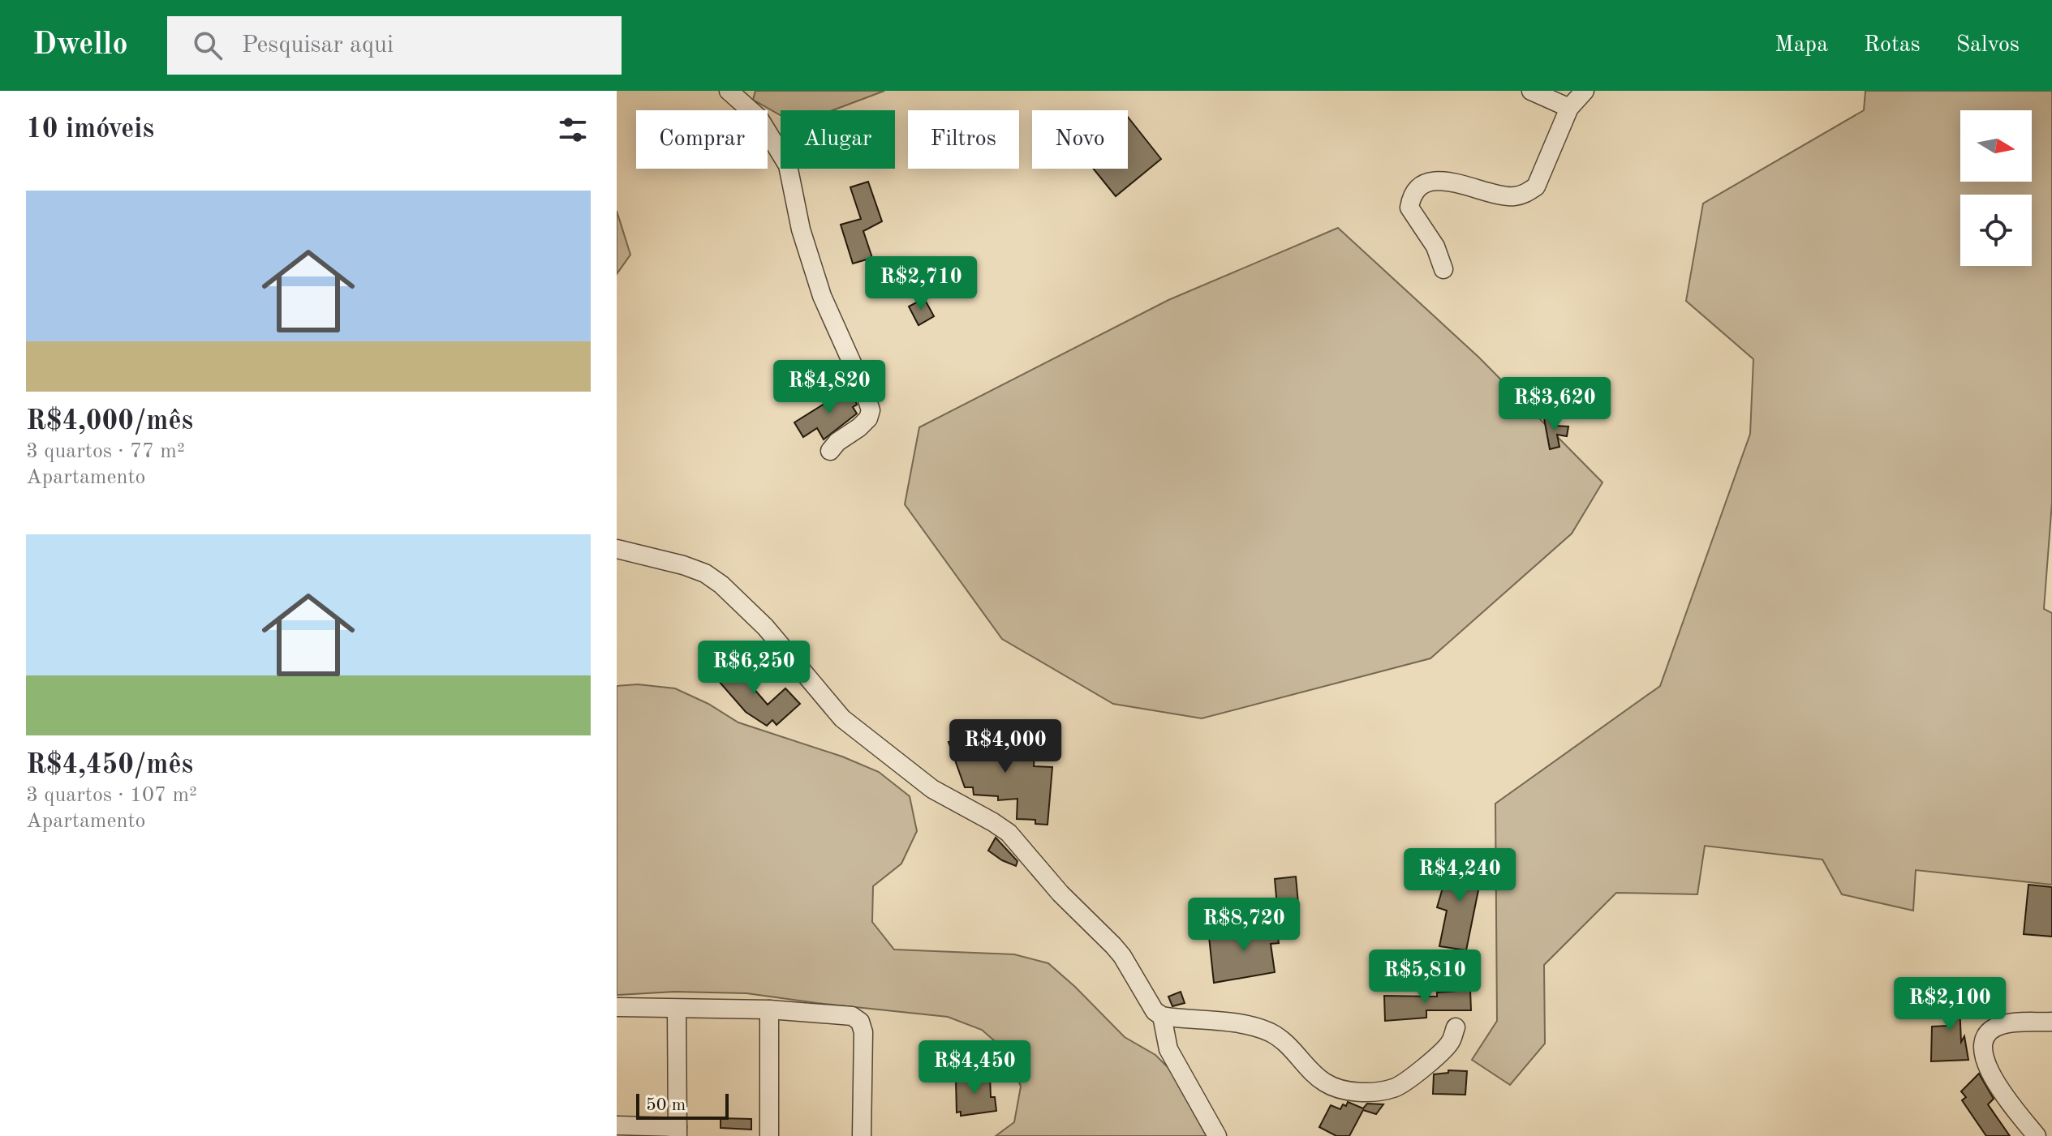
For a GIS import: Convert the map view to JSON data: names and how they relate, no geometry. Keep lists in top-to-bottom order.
{
  "scale_bar": "50 m",
  "north": "right",
  "page": {
    "header": "Dwello",
    "search": "Pesquisar aqui",
    "nav": ["Mapa", "Rotas", "Salvos"],
    "heading": "10 imóveis",
    "chip": [
      "Comprar",
      "Alugar",
      "Filtros",
      "Novo"
    ],
    "list": [
      {
        "name": "R$4,000/mês",
        "note": "3 quartos · 77 m² · Apartamento"
      },
      {
        "name": "R$4,450/mês",
        "note": "3 quartos · 107 m² · Apartamento"
      }
    ],
    "price": [
      "R$2,710",
      "R$4,820",
      "R$3,620",
      "R$6,250",
      "R$4,000",
      "R$4,240",
      "R$8,720",
      "R$5,810",
      "R$2,100",
      "R$4,450"
    ],
    "scale": "50 m"
  }
}
